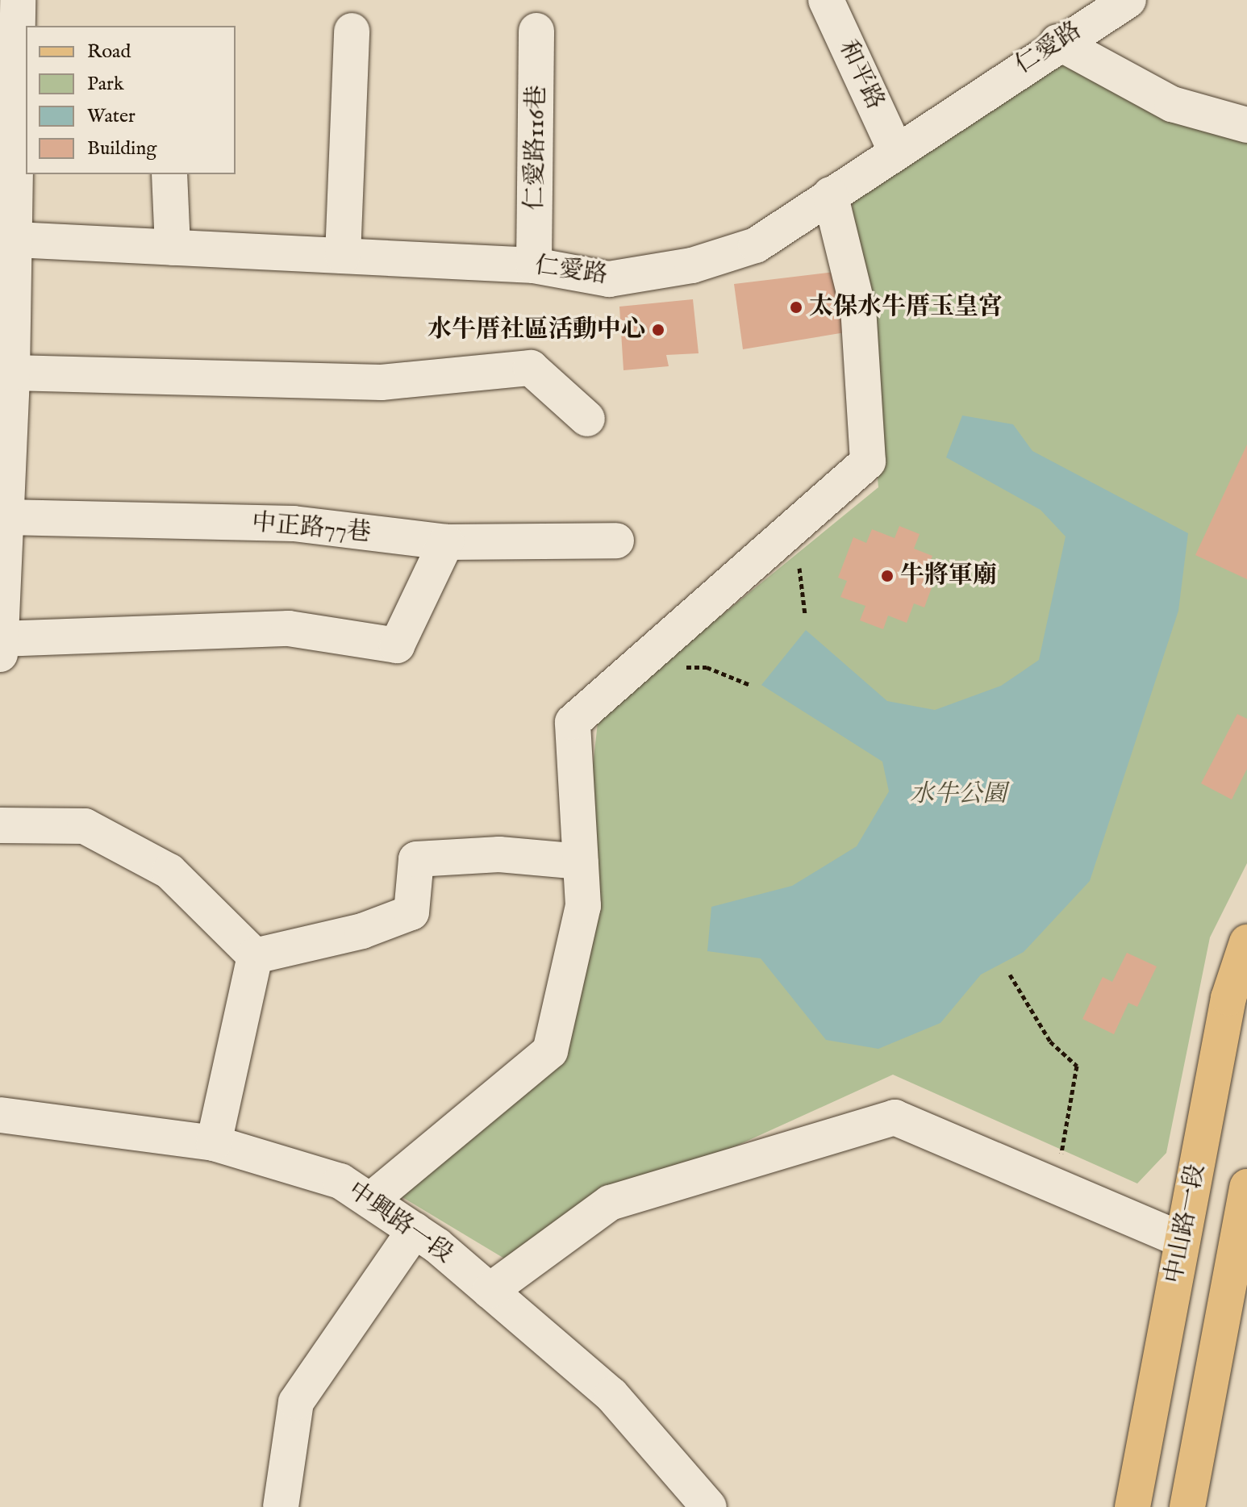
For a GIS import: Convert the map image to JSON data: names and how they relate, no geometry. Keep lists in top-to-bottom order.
{
  "streets": {
    "main road": ["中山路一段"],
    "street": [
      "仁愛路",
      "和平路",
      "仁愛路116巷",
      "中正路77巷",
      "中興路一段"
    ]
  },
  "crossings": [
    ["仁愛路", "和平路"],
    ["仁愛路", "仁愛路116巷"]
  ],
  "parks": ["水牛公園"],
  "places": ["太保水牛厝玉皇宮", "水牛厝社區活動中心", "牛將軍廟"],
  "legend": [
    "Road",
    "Park",
    "Water",
    "Building"
  ]
}
